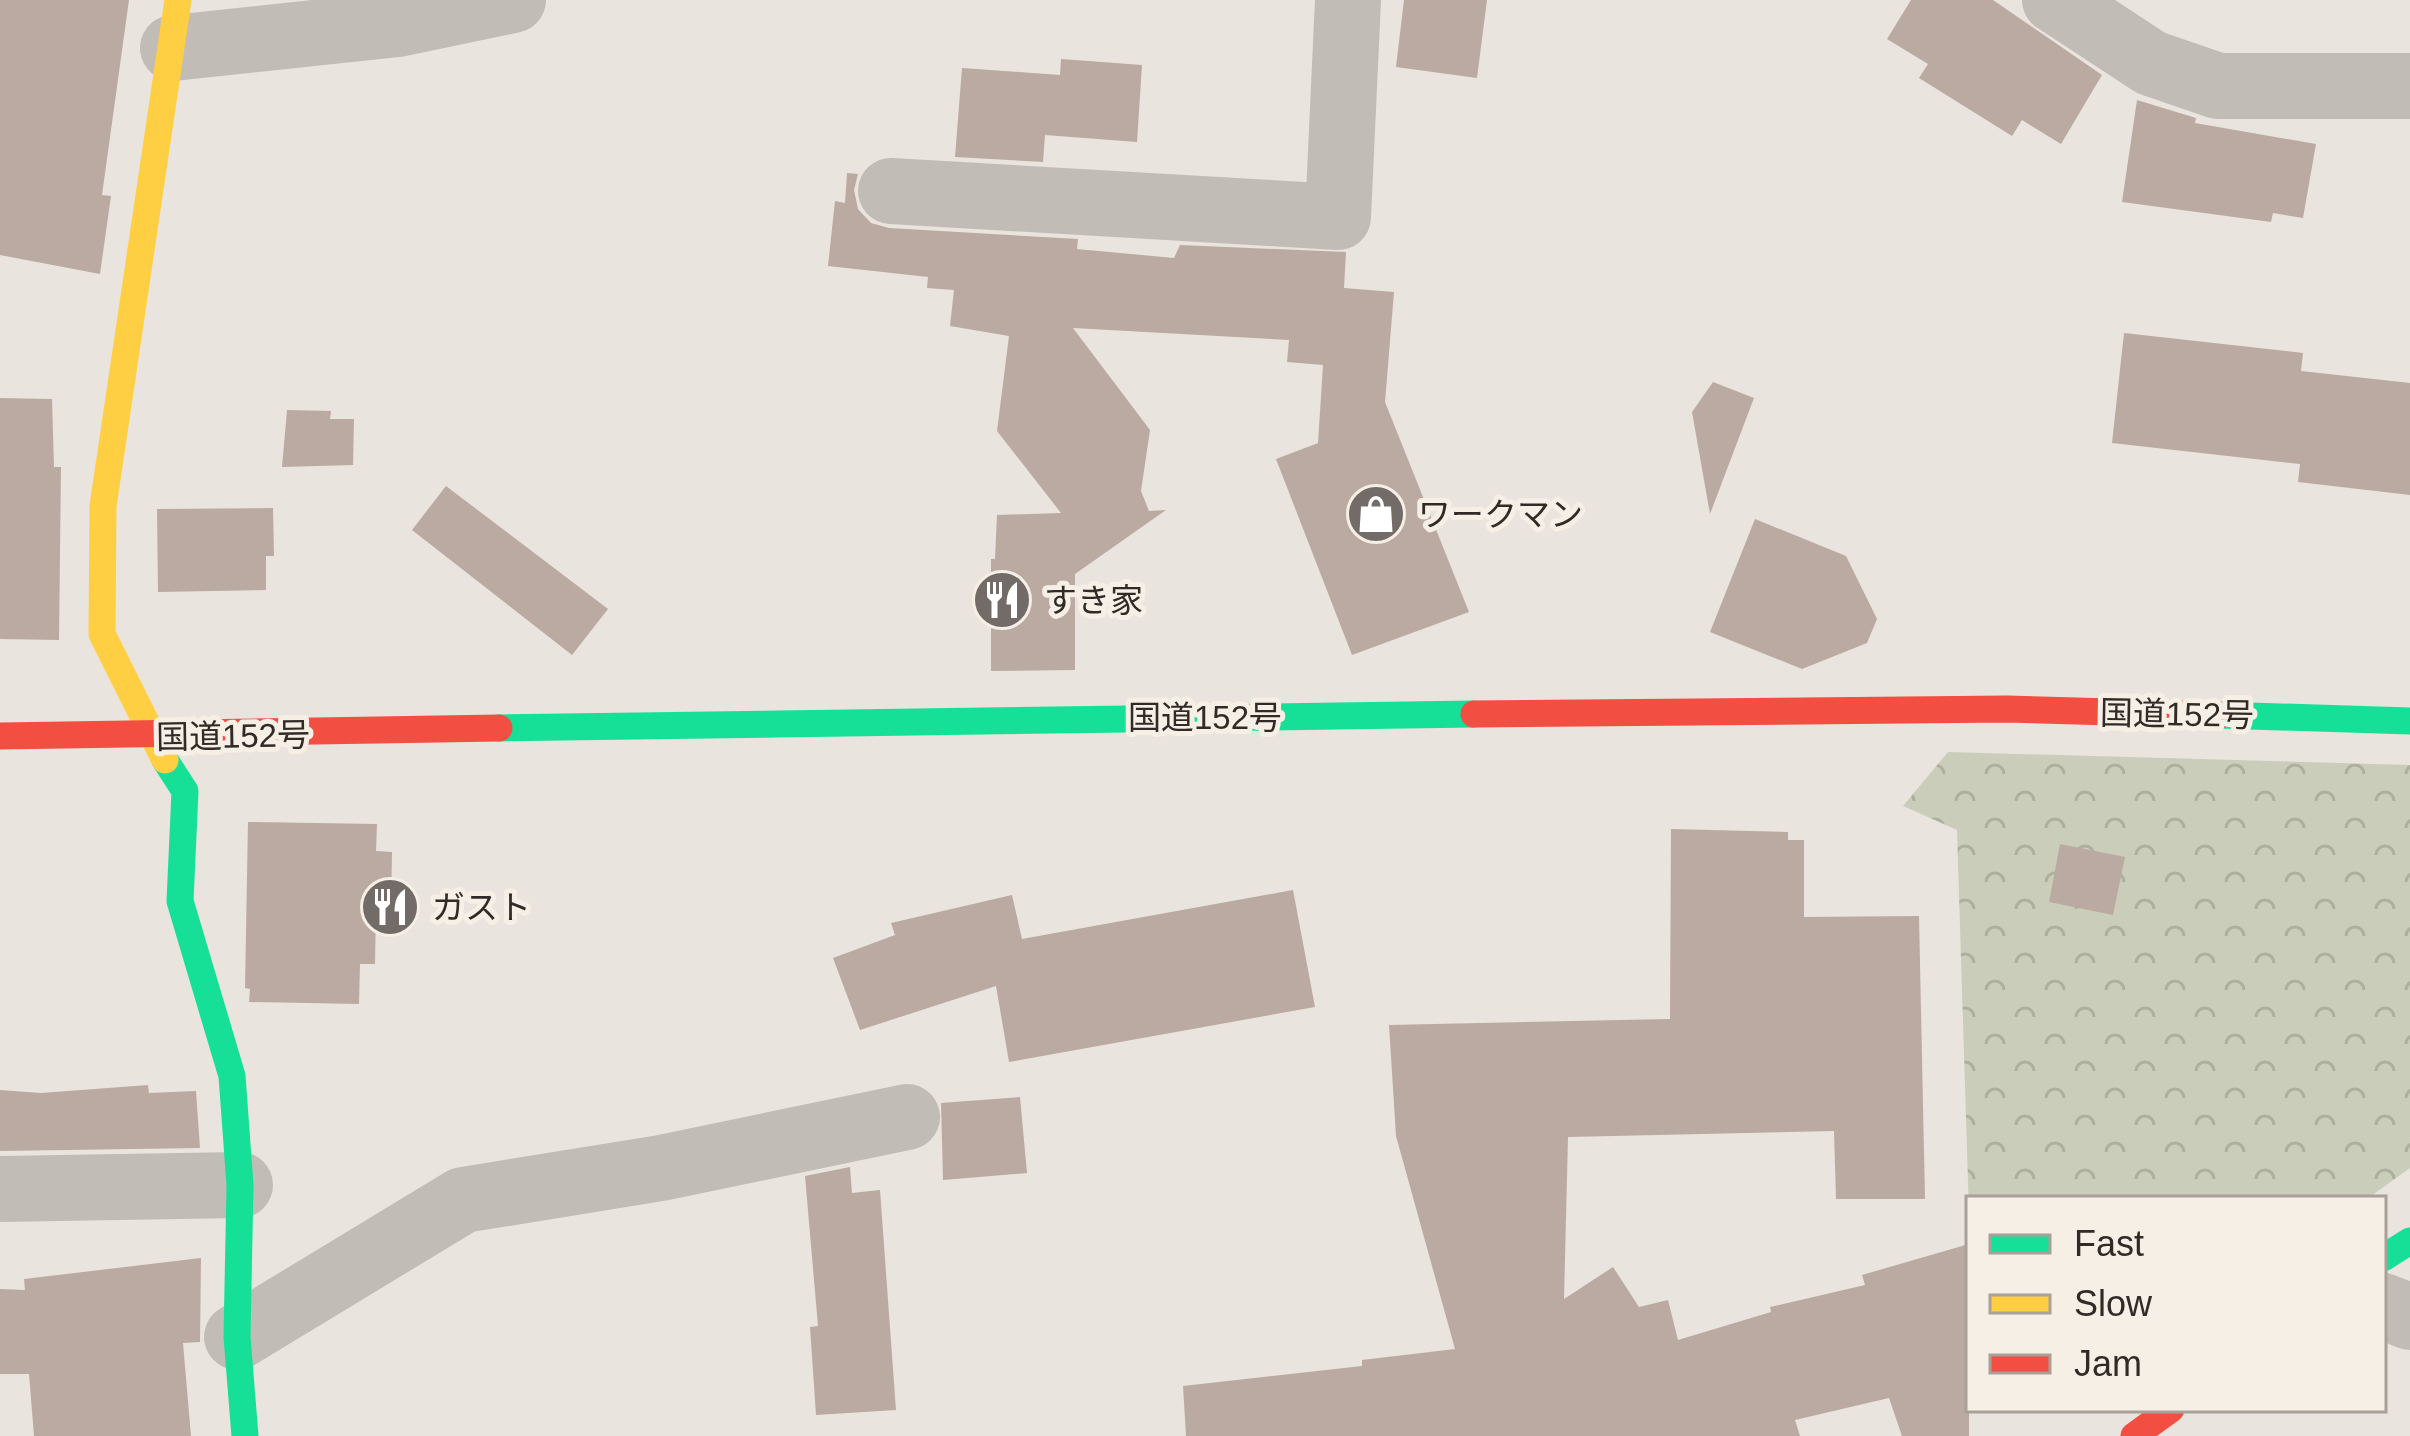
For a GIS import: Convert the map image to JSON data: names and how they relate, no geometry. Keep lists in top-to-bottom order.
{
  "streets": {
    "main road": ["国道152号"]
  },
  "places": {
    "shop": ["ワークマン"],
    "restaurant": ["すき家", "ガスト"]
  },
  "legend": ["Fast", "Slow", "Jam"]
}
